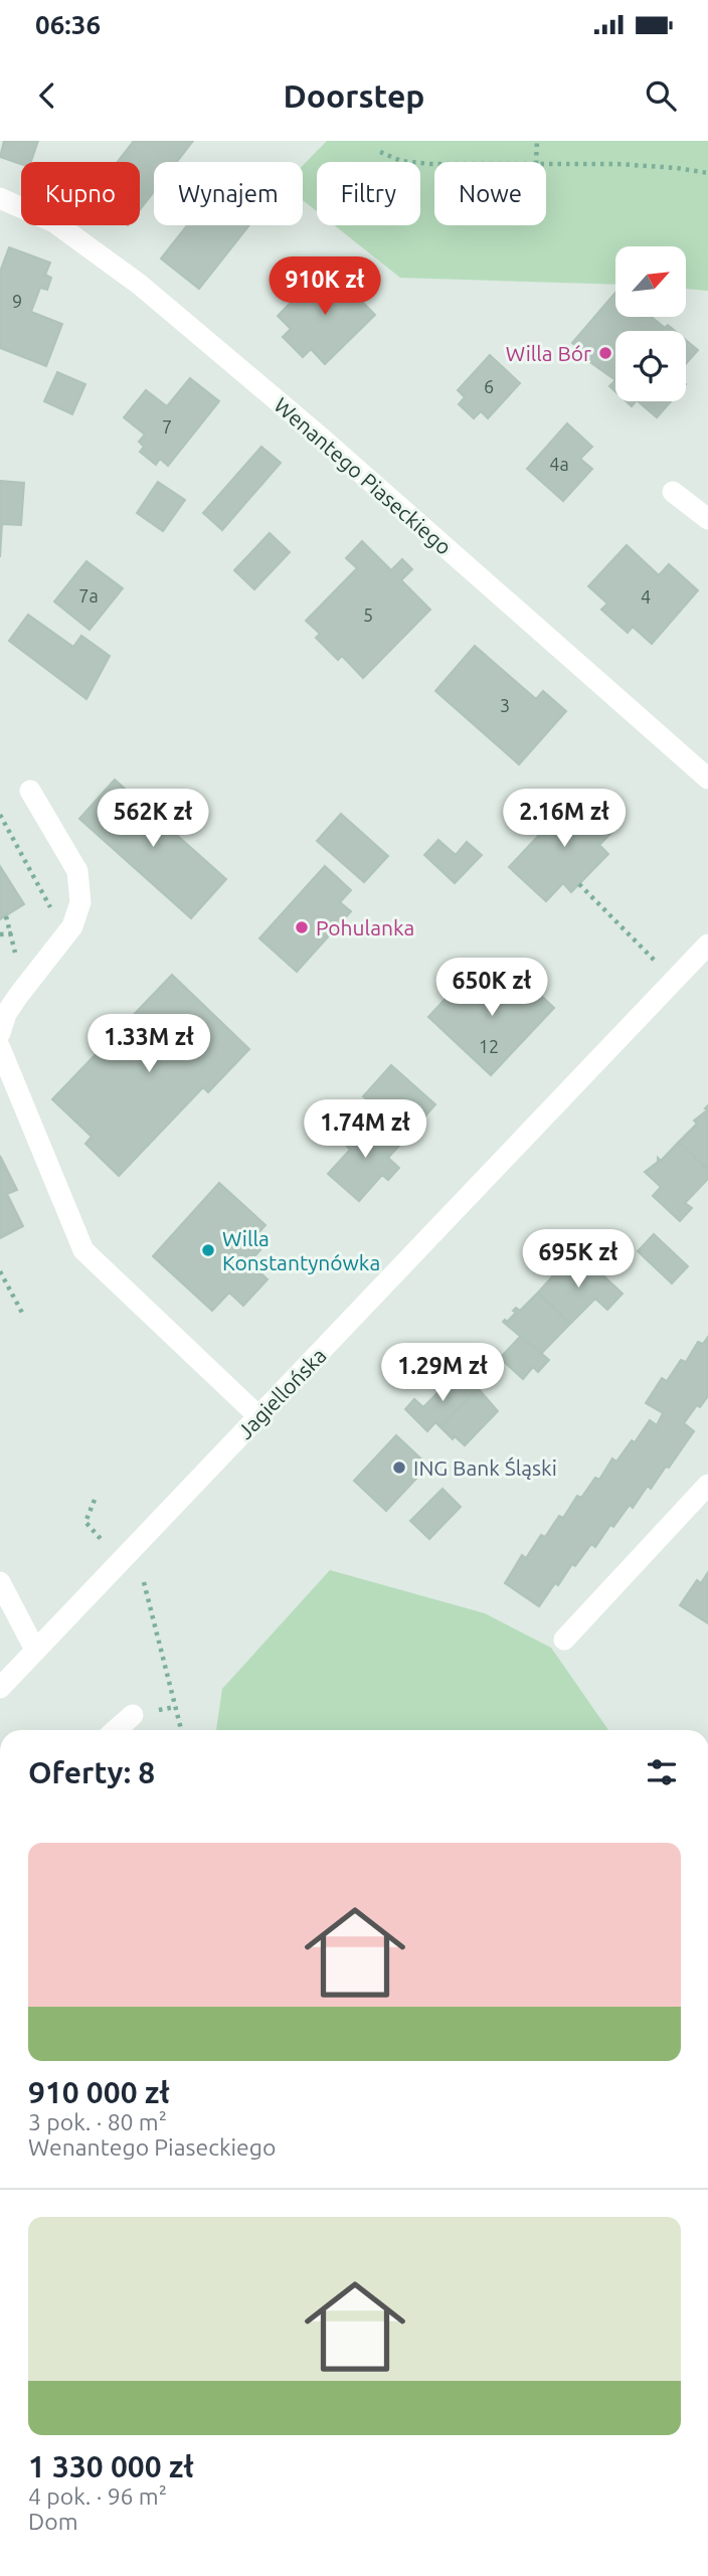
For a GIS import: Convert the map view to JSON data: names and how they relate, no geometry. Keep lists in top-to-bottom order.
{
  "streets": {
    "street": ["Wenantego Piaseckiego", "Jagiellońska"]
  },
  "places": [
    "Willa Bór",
    "Pohulanka",
    "Willa Konstantynówka",
    "ING Bank Śląski"
  ],
  "house_numbers": [
    "9",
    "6",
    "7",
    "4a",
    "7a",
    "4",
    "5",
    "3",
    "12"
  ],
  "north": "top right",
  "page": {
    "status": "06:36",
    "header": "Doorstep",
    "chip": [
      "Kupno",
      "Wynajem",
      "Filtry",
      "Nowe"
    ],
    "price": [
      "910K zł",
      "562K zł",
      "2.16M zł",
      "650K zł",
      "1.33M zł",
      "1.74M zł",
      "695K zł",
      "1.29M zł"
    ],
    "heading": "Oferty: 8",
    "list": [
      {
        "name": "910 000 zł",
        "note": "3 pok. · 80 m² · Wenantego Piaseckiego"
      },
      {
        "name": "1 330 000 zł",
        "note": "4 pok. · 96 m² · Dom"
      }
    ]
  }
}
